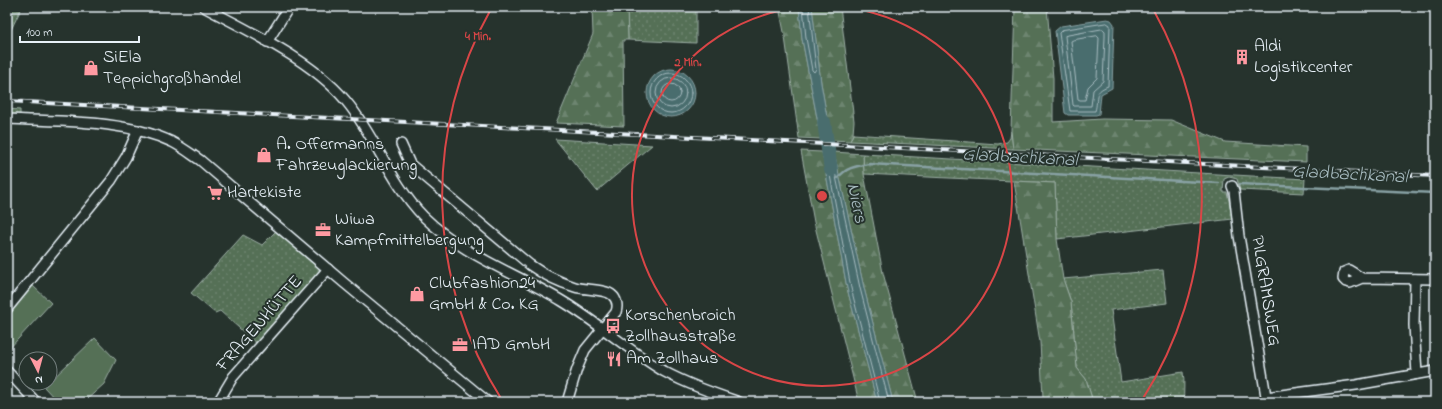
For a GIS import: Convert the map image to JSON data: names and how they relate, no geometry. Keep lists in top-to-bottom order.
{
  "streets": {
    "street": ["PILGRAMSWEG", "FRAGENHÜTTE"]
  },
  "water": ["Gladbachkanal", "Niers"],
  "places": {
    "building": ["Aldi Logistikcenter"],
    "shop": ["SiEla Teppichgroßhandel", "A. Offermanns Fahrzeuglackierung", "Clubfashion24 GmbH & Co. KG"],
    "supermarket": ["Hartekiste"],
    "office": ["Wiwa Kampfmittelbergung", "IAD GmbH"],
    "bus stop": ["Korschenbroich Zollhausstraße"],
    "restaurant": ["Am Zollhaus"]
  },
  "scale_bar": "100 m",
  "north": "bottom",
  "rings": ["4 Min.", "2 Min."]
}
